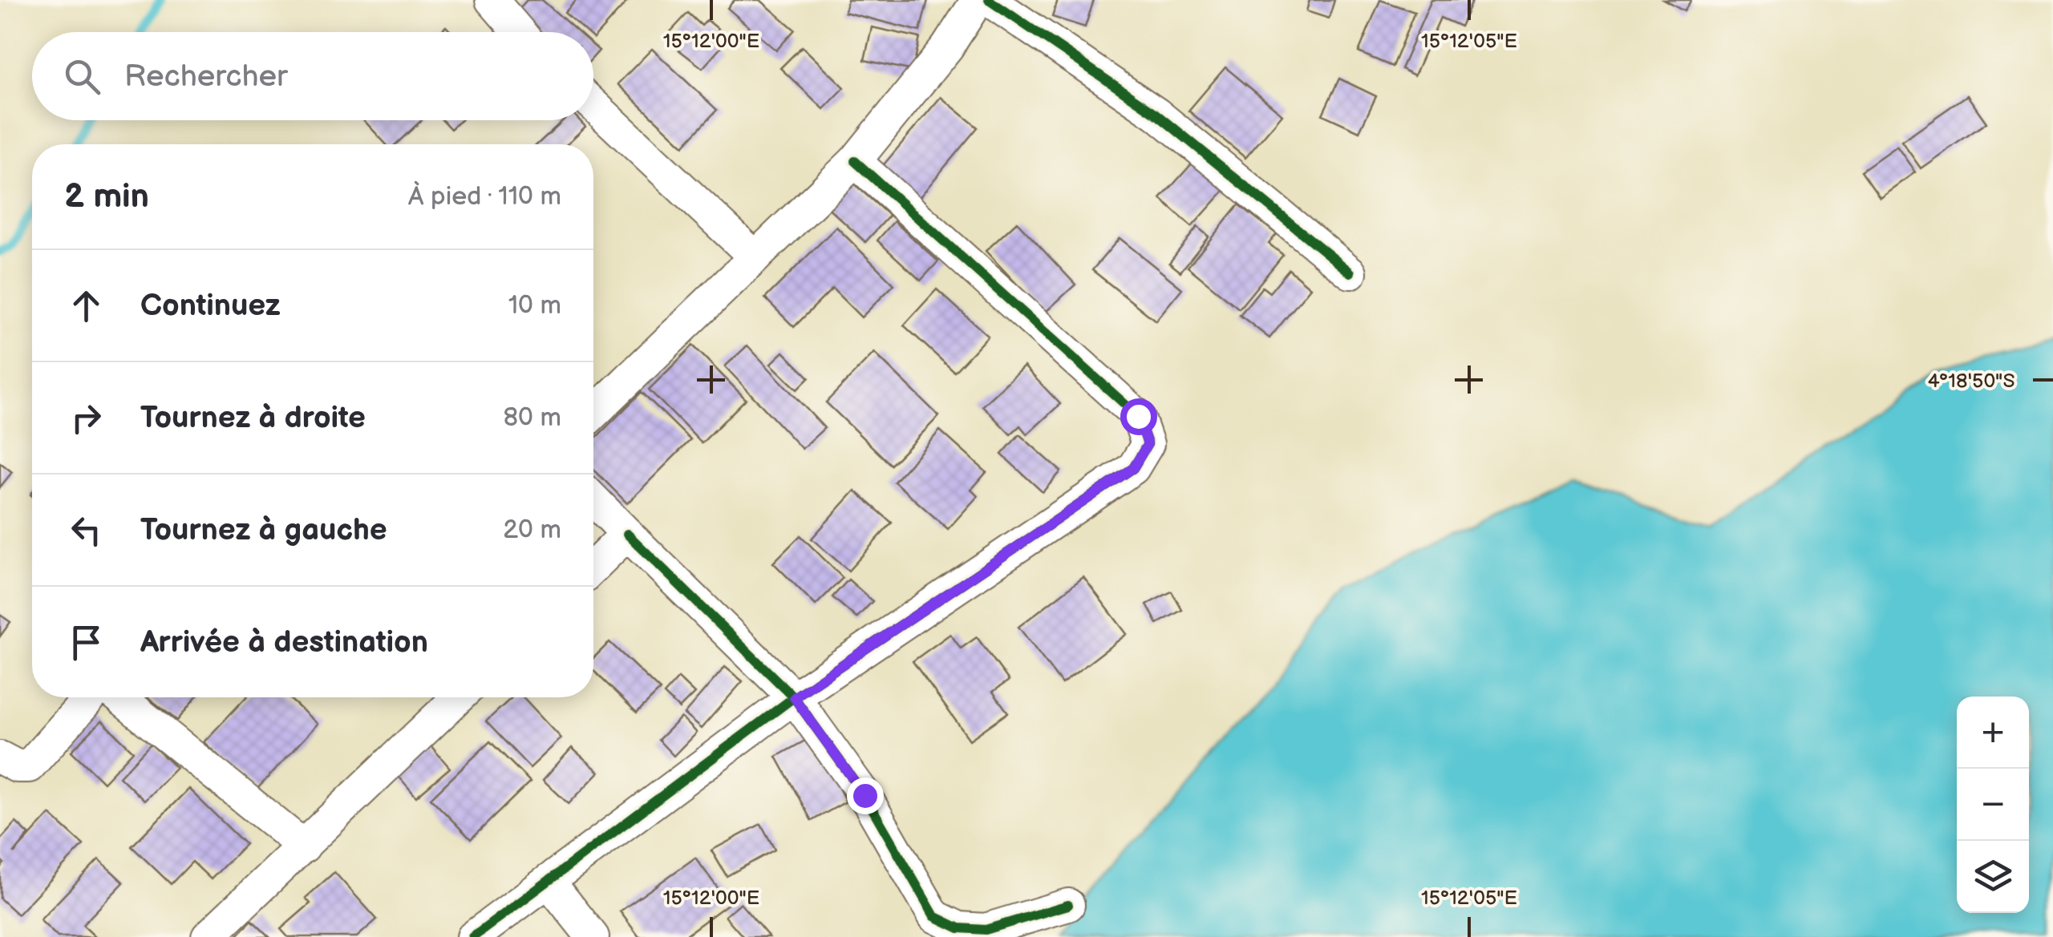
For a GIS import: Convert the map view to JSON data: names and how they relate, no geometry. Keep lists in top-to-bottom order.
{
  "page": {
    "search": "Rechercher",
    "heading": ["2 min", "À pied · 110 m"],
    "list": [
      ["Continuez", "10 m"],
      ["Tournez à droite", "80 m"],
      ["Tournez à gauche", "20 m"],
      "Arrivée à destination"
    ],
    "map_buttons": ["+", "−"]
  },
  "coordinates": ["15°12'00\"E", "15°12'05\"E", "4°18'50\"S"]
}
